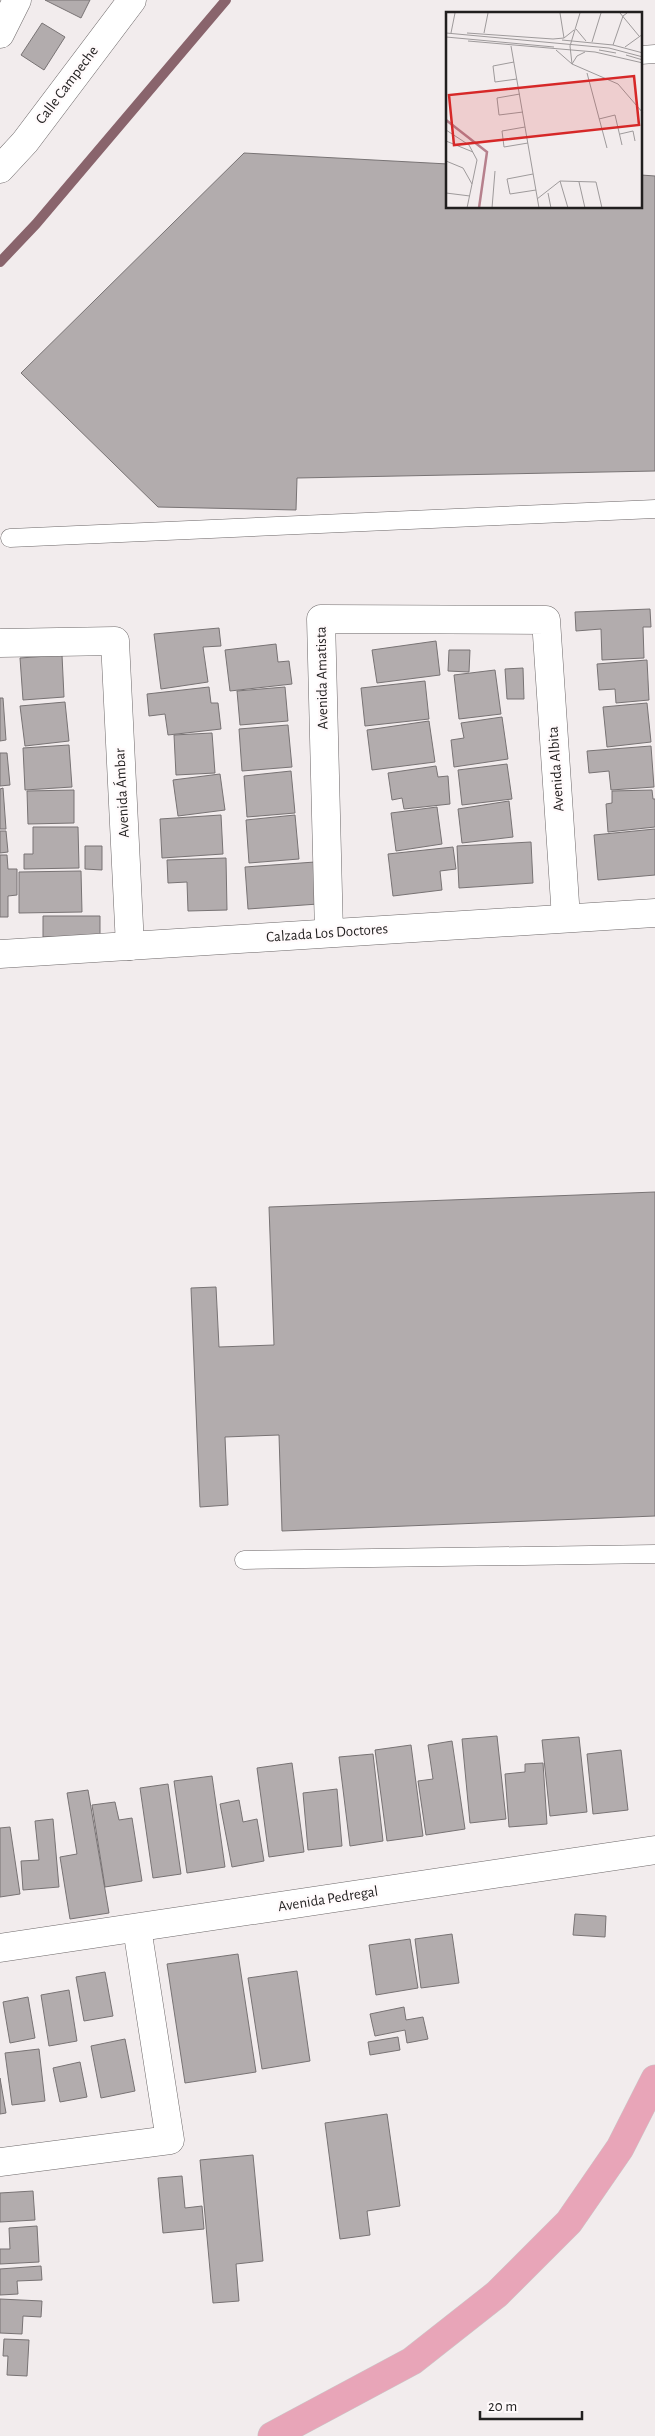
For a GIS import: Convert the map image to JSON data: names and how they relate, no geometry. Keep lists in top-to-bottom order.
{
  "streets": {
    "street": [
      "Calle Campeche",
      "Avenida Amatista",
      "Avenida Albita",
      "Avenida Ámbar",
      "Calzada Los Doctores",
      "Avenida Pedregal"
    ]
  },
  "crossings": [
    ["Avenida Amatista", "Avenida Albita"],
    ["Avenida Amatista", "Calzada Los Doctores"],
    ["Avenida Albita", "Calzada Los Doctores"],
    ["Avenida Ámbar", "Calzada Los Doctores"]
  ],
  "scale_bar": "20 m"
}
